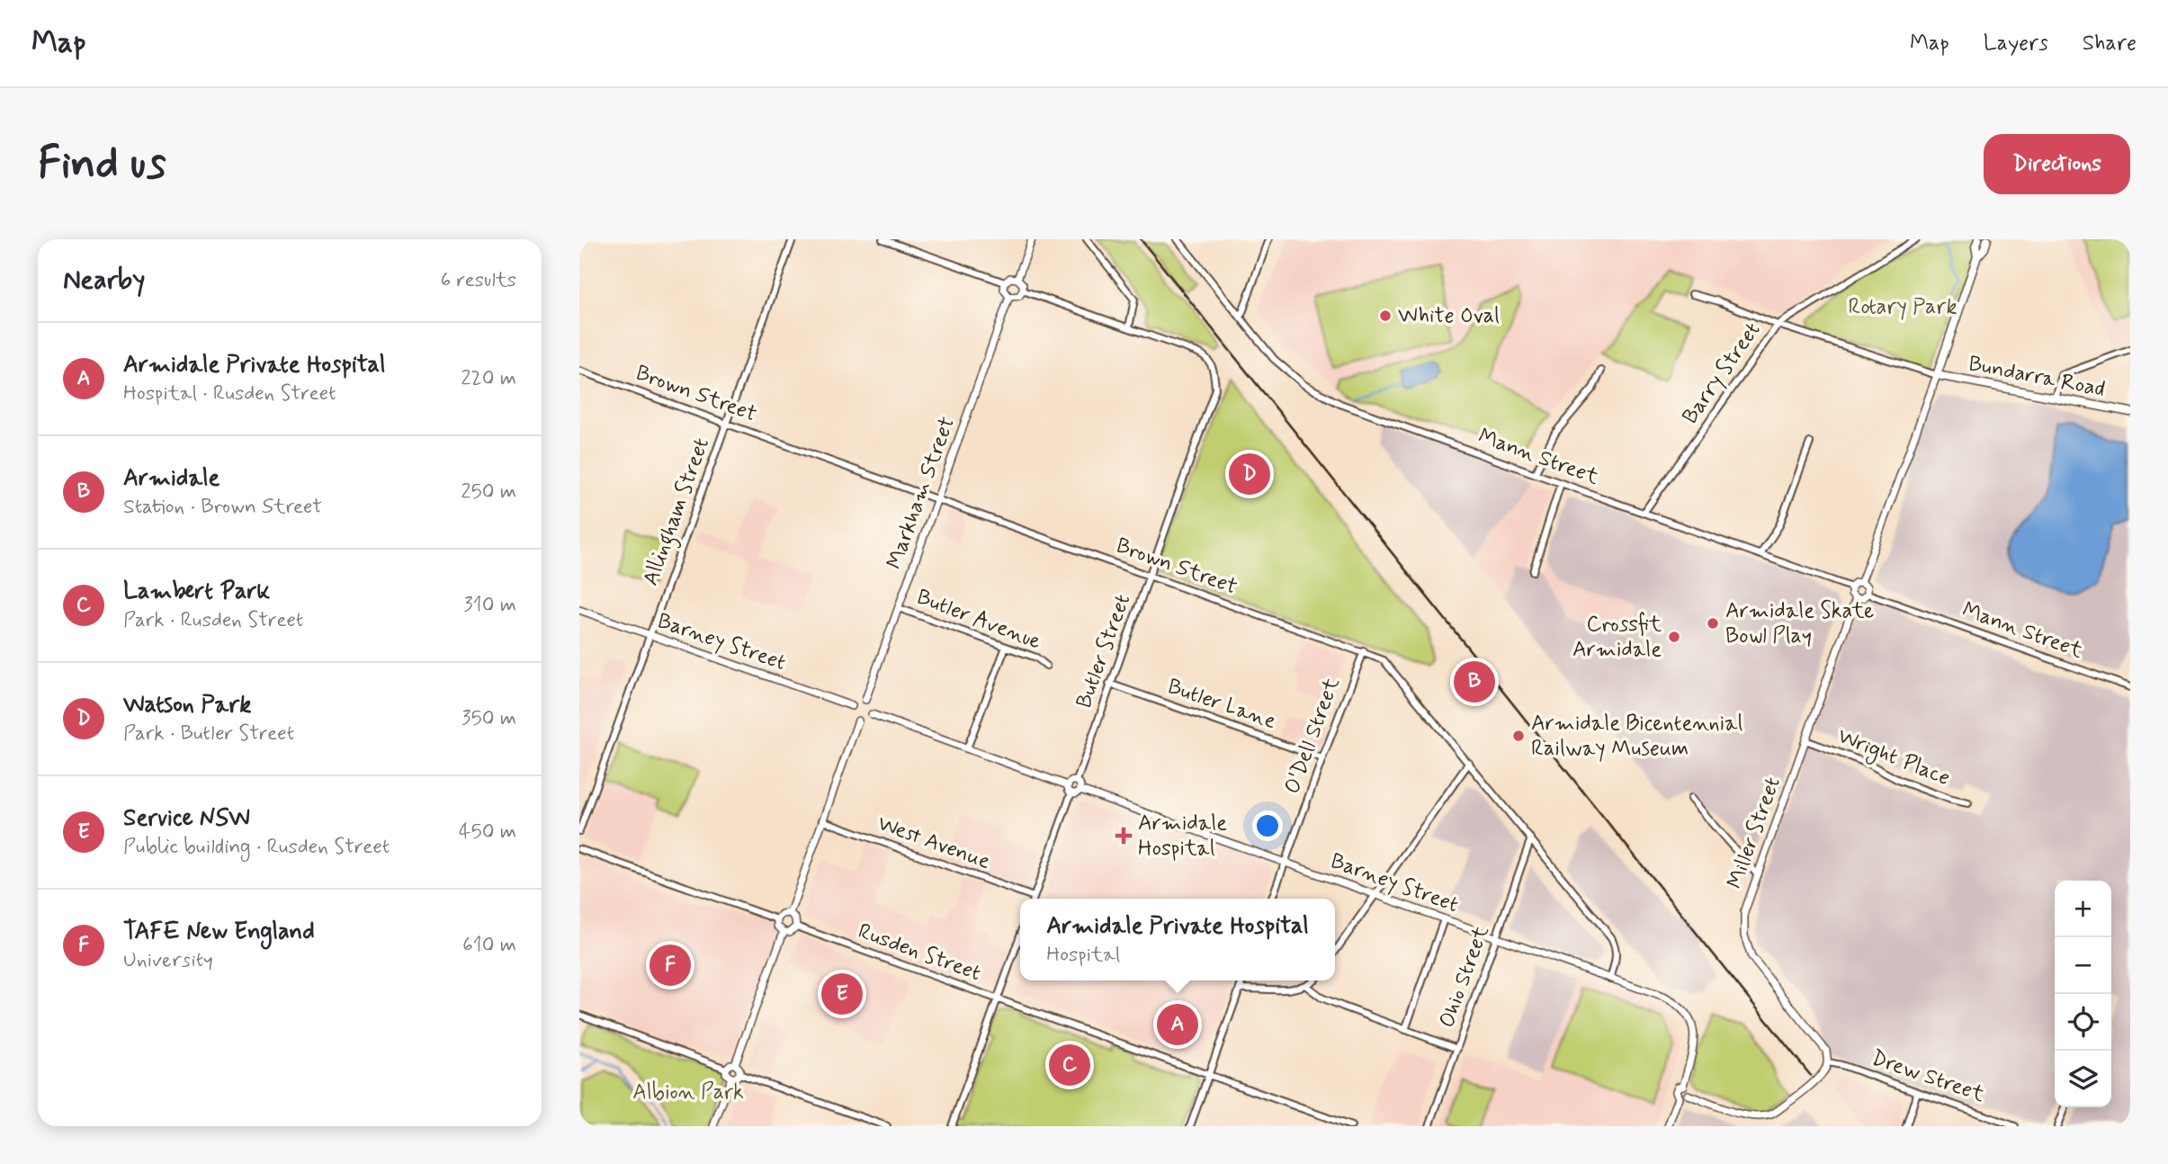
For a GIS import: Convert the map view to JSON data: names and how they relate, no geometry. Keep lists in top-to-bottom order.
{
  "streets": {
    "main road": ["Bundarra Road"],
    "street": [
      "Barry Street",
      "Brown Street",
      "Mann Street",
      "Markham Street",
      "Allingham Street",
      "Butler Avenue",
      "Barney Street",
      "Butler Street",
      "Butler Lane",
      "O'Dell Street",
      "Wright Place",
      "Miller Street",
      "West Avenue",
      "Rusden Street",
      "Ohio Street",
      "Drew Street"
    ]
  },
  "crossings": [
    ["Barry Street", "Mann Street"],
    ["Brown Street", "Markham Street"],
    ["Brown Street", "Allingham Street"],
    ["Brown Street", "Barney Street"],
    ["Brown Street", "Butler Street"],
    ["Brown Street", "O'Dell Street"],
    ["Brown Street", "Ohio Street"],
    ["Mann Street", "Miller Street"],
    ["Markham Street", "Butler Avenue"],
    ["Markham Street", "Barney Street"],
    ["Allingham Street", "Barney Street"],
    ["Barney Street", "Butler Street"],
    ["Barney Street", "O'Dell Street"],
    ["Barney Street", "Ohio Street"],
    ["Butler Street", "Butler Lane"],
    ["Butler Lane", "O'Dell Street"],
    ["Wright Place", "Miller Street"],
    ["Miller Street", "Drew Street"]
  ],
  "parks": ["Rotary Park", "Albion Park"],
  "places": {
    "other": [
      "White Oval",
      "Armidale Skate Bowl Play",
      "Crossfit Armidale",
      "Armidale Bicentennial Railway Museum"
    ],
    "health": ["Armidale Hospital"]
  },
  "page": {
    "header": "Map",
    "nav": ["Map", "Layers", "Share"],
    "buttons": "Directions",
    "title": "Find us",
    "heading": ["Nearby", "6 results"],
    "list": [
      {
        "mark": "A",
        "name": "Armidale Private Hospital",
        "note": "Hospital · Rusden Street",
        "value": "220 m"
      },
      {
        "mark": "B",
        "name": "Armidale",
        "note": "Station · Brown Street",
        "value": "250 m"
      },
      {
        "mark": "C",
        "name": "Lambert Park",
        "note": "Park · Rusden Street",
        "value": "310 m"
      },
      {
        "mark": "D",
        "name": "Watson Park",
        "note": "Park · Butler Street",
        "value": "350 m"
      },
      {
        "mark": "E",
        "name": "Service NSW",
        "note": "Public building · Rusden Street",
        "value": "450 m"
      },
      {
        "mark": "F",
        "name": "TAFE New England",
        "note": "University",
        "value": "610 m"
      }
    ],
    "pins": [
      "D",
      "B",
      "F",
      "E",
      "A",
      "C"
    ],
    "map_buttons": ["+", "−"],
    "popup": ["Armidale Private Hospital", "Hospital"]
  }
}
